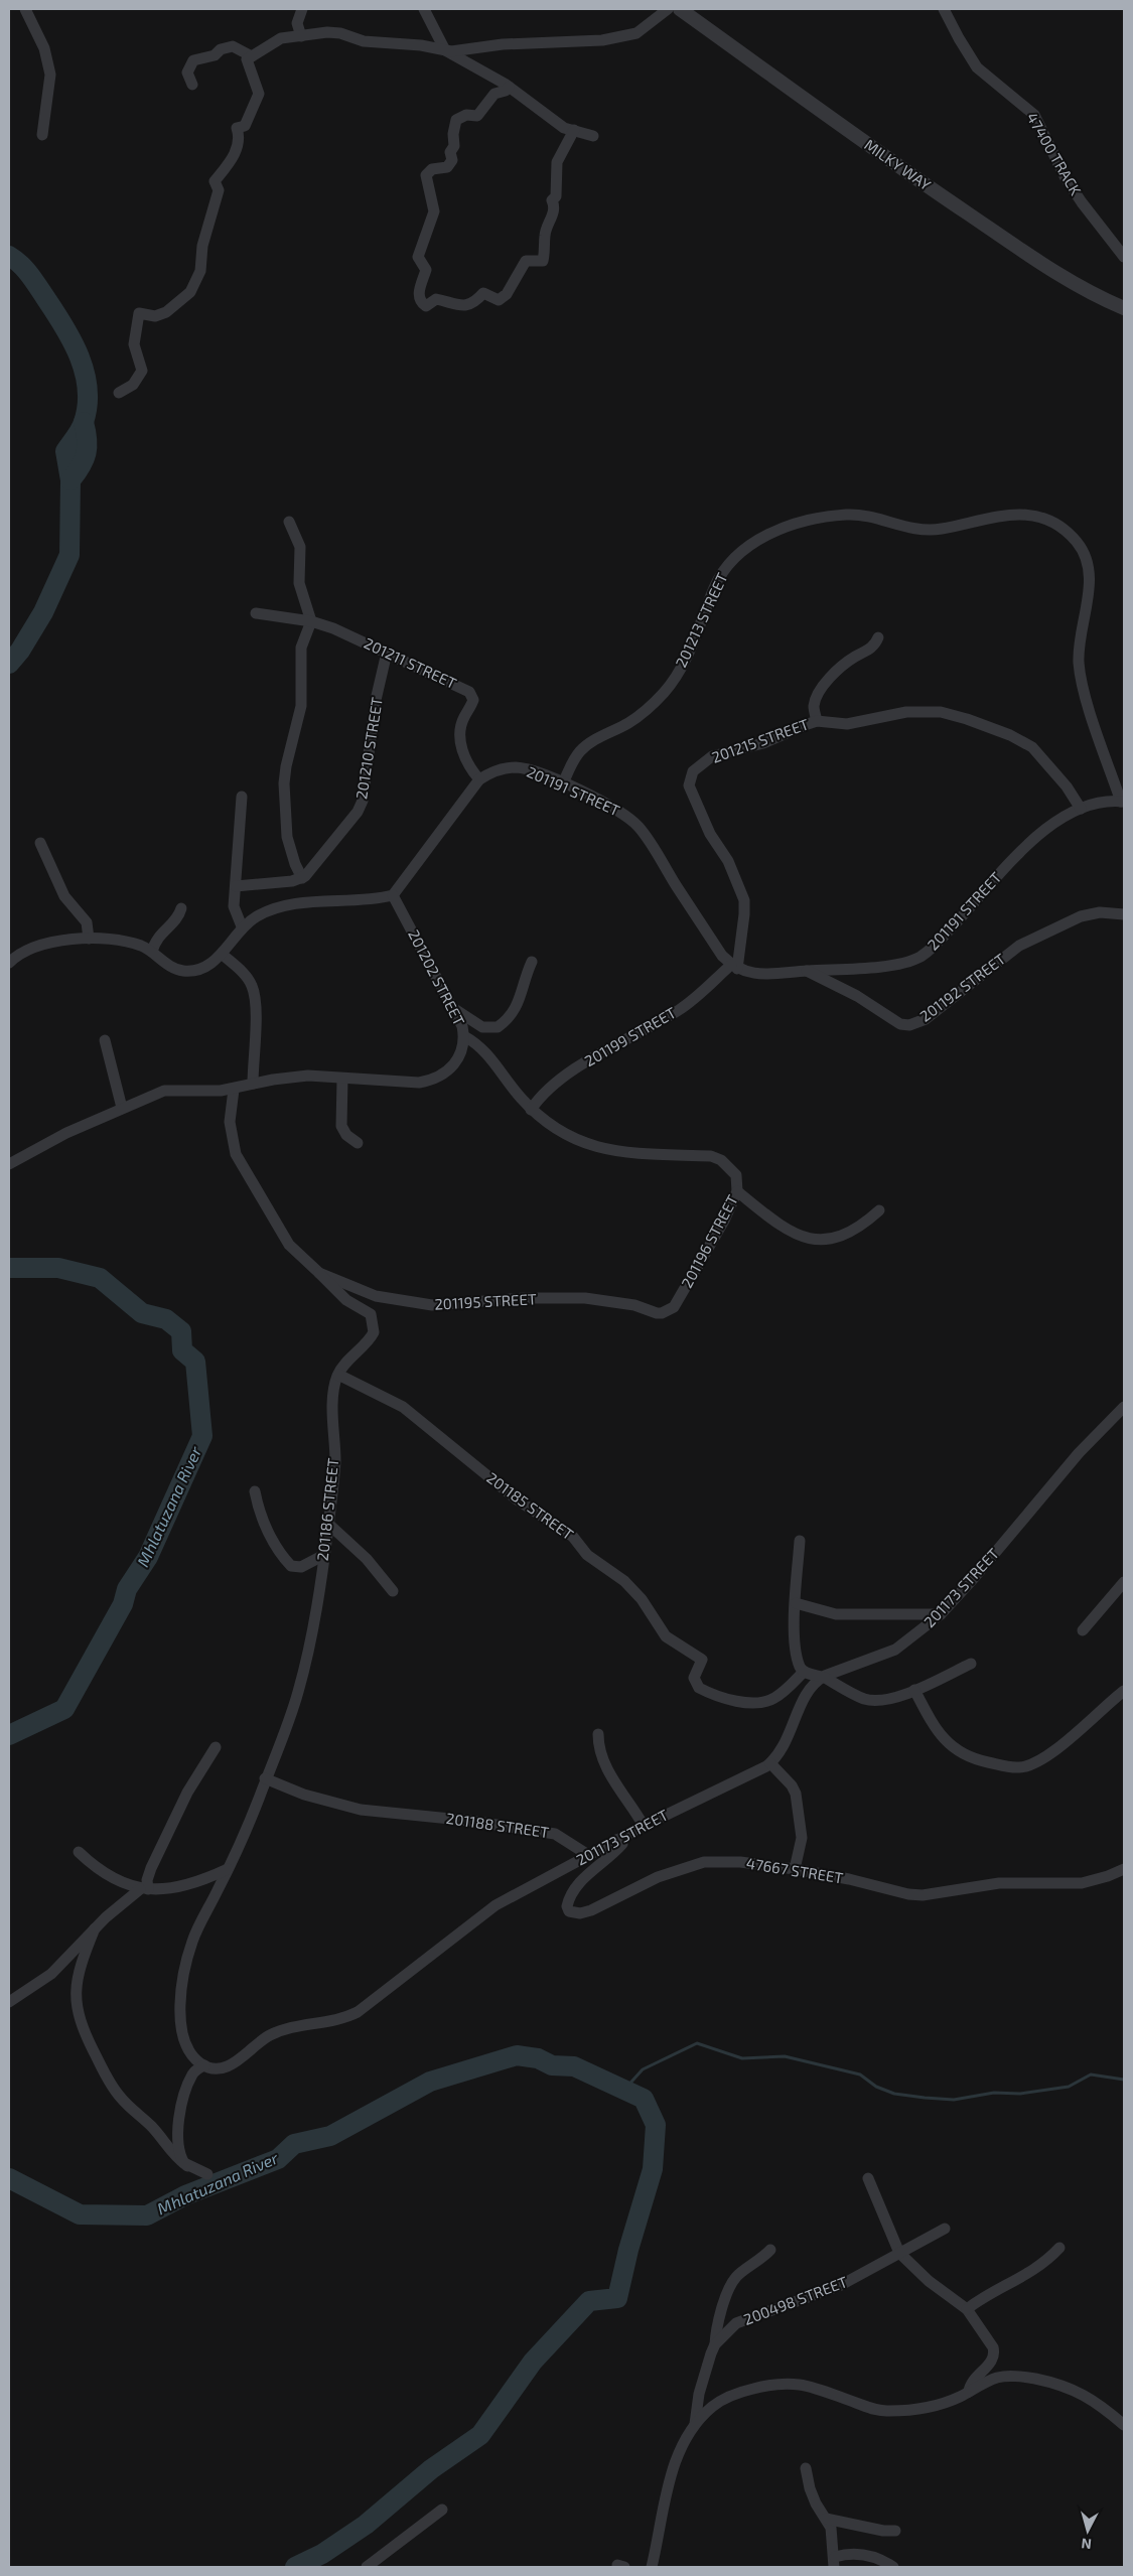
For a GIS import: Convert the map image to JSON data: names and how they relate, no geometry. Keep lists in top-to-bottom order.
{
  "streets": {
    "street": [
      "47400 TRACK",
      "MILKY WAY",
      "201213 STREET",
      "201211 STREET",
      "201215 STREET",
      "201210 STREET",
      "201191 STREET",
      "201202 STREET",
      "201192 STREET",
      "201199 STREET",
      "201196 STREET",
      "201195 STREET",
      "201185 STREET",
      "201186 STREET",
      "201173 STREET",
      "201188 STREET",
      "47667 STREET",
      "200498 STREET"
    ]
  },
  "crossings": [
    ["201213 STREET", "201191 STREET"],
    ["201211 STREET", "201210 STREET"],
    ["201211 STREET", "201191 STREET"],
    ["201215 STREET", "201191 STREET"],
    ["201215 STREET", "201199 STREET"],
    ["201191 STREET", "201192 STREET"],
    ["201191 STREET", "201199 STREET"],
    ["201202 STREET", "201196 STREET"],
    ["201202 STREET", "201195 STREET"],
    ["201199 STREET", "201196 STREET"],
    ["201196 STREET", "201195 STREET"],
    ["201185 STREET", "201186 STREET"],
    ["201186 STREET", "201173 STREET"],
    ["201186 STREET", "201188 STREET"],
    ["201173 STREET", "201188 STREET"],
    ["201173 STREET", "47667 STREET"]
  ],
  "water": ["Mhlatuzana River"],
  "north": "bottom"
}
